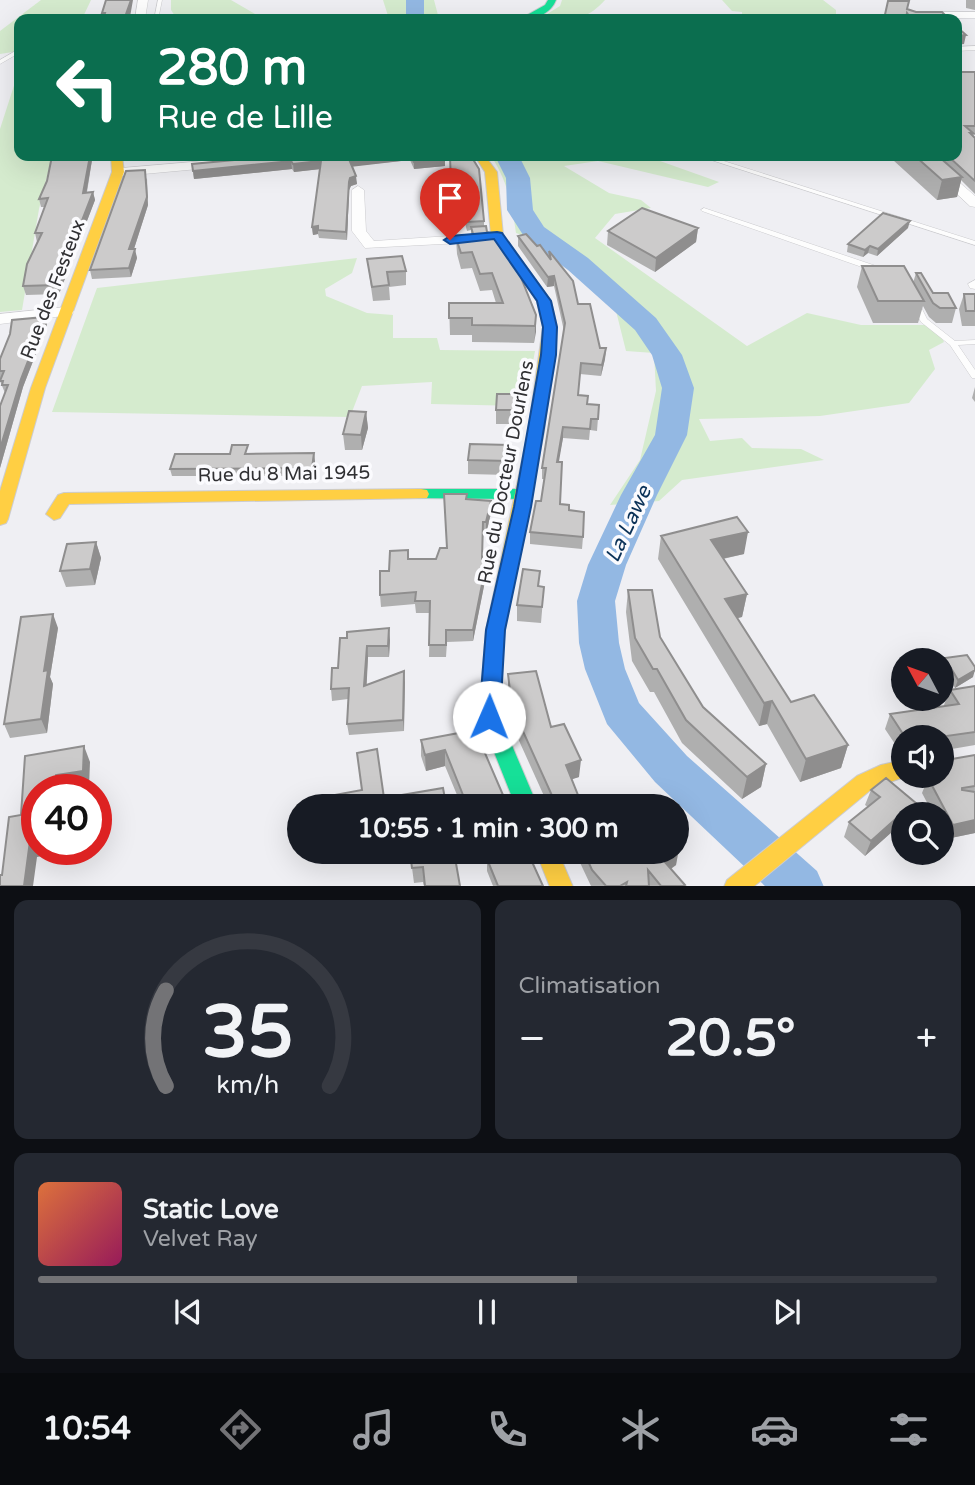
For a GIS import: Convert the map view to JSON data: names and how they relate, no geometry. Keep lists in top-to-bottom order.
{
  "streets": {
    "street": ["Rue des Festeux", "Rue du Docteur Dourlens", "Rue du 8 Mai 1945"]
  },
  "crossings": [
    ["Rue du Docteur Dourlens", "Rue du 8 Mai 1945"]
  ],
  "water": ["La Lawe"],
  "north": "top left",
  "page": {
    "turn": ["280 m", "Rue de Lille"],
    "limit": "40",
    "trip": "10:55 · 1 min · 300 m",
    "tile": "Climatisation",
    "heat": ["−", "20.5°", "+"],
    "song": ["Static Love", "Velvet Ray"],
    "tabs": "10:54",
    "gauge": ["35", "km/h"]
  }
}
